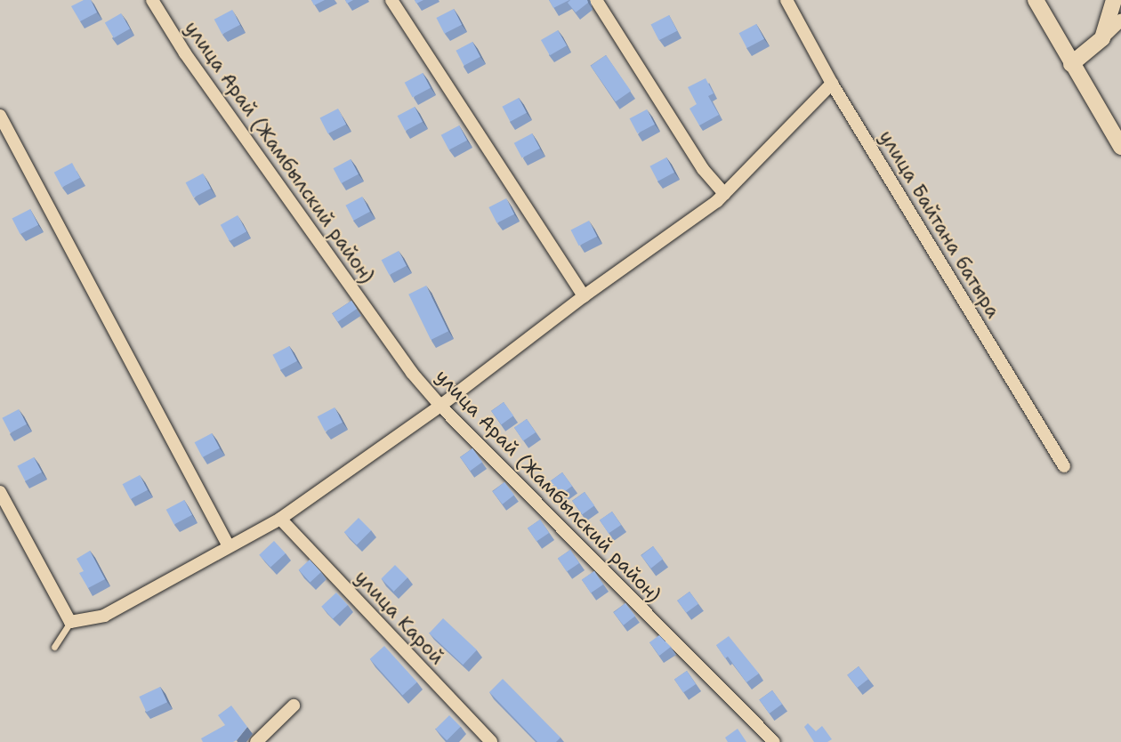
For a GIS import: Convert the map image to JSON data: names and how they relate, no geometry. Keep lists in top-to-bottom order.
{
  "streets": {
    "street": ["улица Арай (Жамбылский район)", "улица Байтана батыра", "улица Карой"]
  }
}
